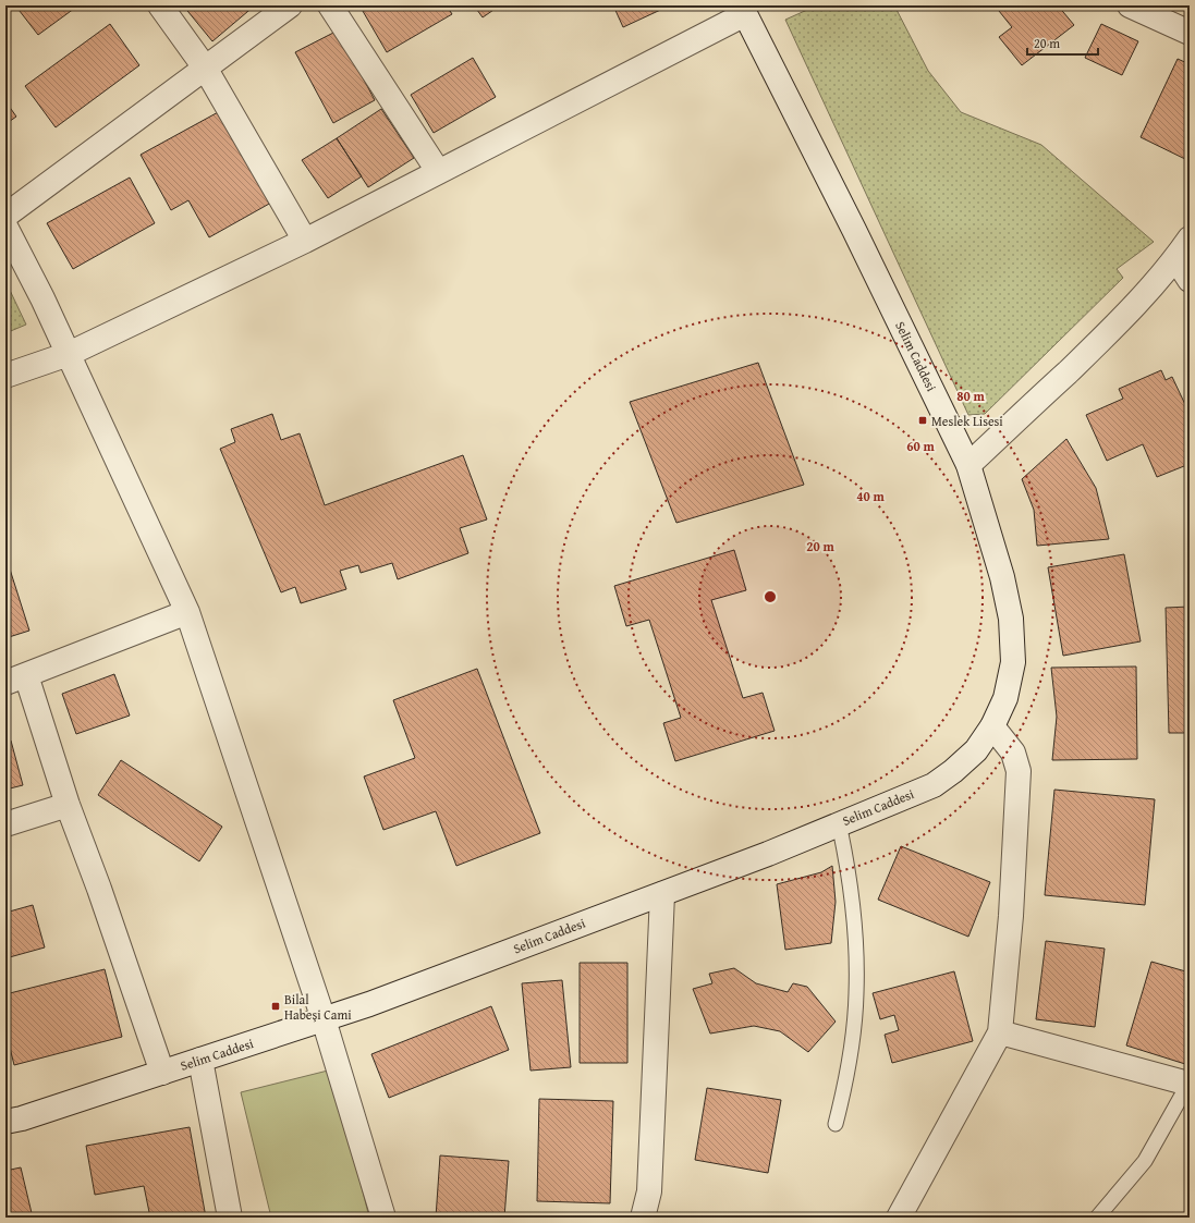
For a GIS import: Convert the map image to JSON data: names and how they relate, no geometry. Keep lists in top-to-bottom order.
{
  "streets": {
    "street": ["Selim Caddesi"]
  },
  "places": {
    "transit": ["Meslek Lisesi", "Bilal Habeşi Cami"]
  },
  "scale_bar": "20 m",
  "rings": [
    "80 m",
    "60 m",
    "40 m",
    "20 m"
  ]
}
